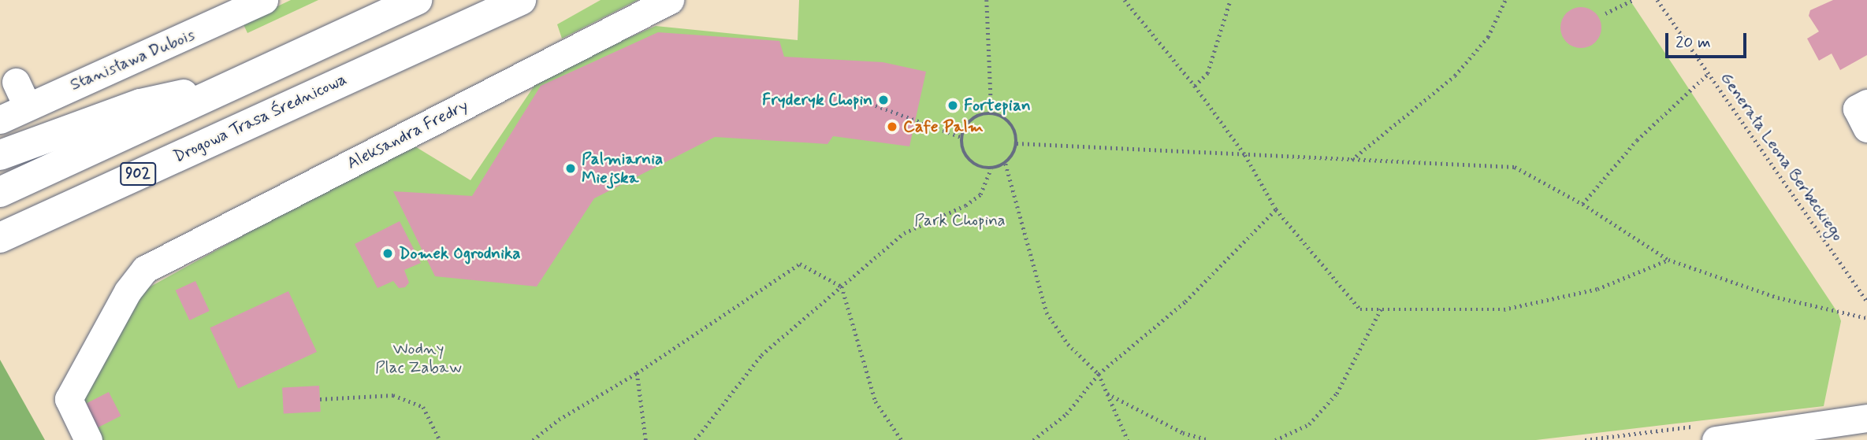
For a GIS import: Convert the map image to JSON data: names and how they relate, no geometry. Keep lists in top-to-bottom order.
{
  "streets": {
    "main road": ["Drogowa Trasa Średnicowa", "902"],
    "street": ["Stanisława Dubois", "Aleksandra Fredry"],
    "path": ["Generała Leona Berbeckiego"]
  },
  "parks": ["Park Chopina", "Wodny Plac Zabaw"],
  "places": [
    "Fryderyk Chopin",
    "Fortepian",
    "Cafe Palm",
    "Palmiarnia Miejska",
    "Domek Ogrodnika"
  ],
  "scale_bar": "20 m"
}
